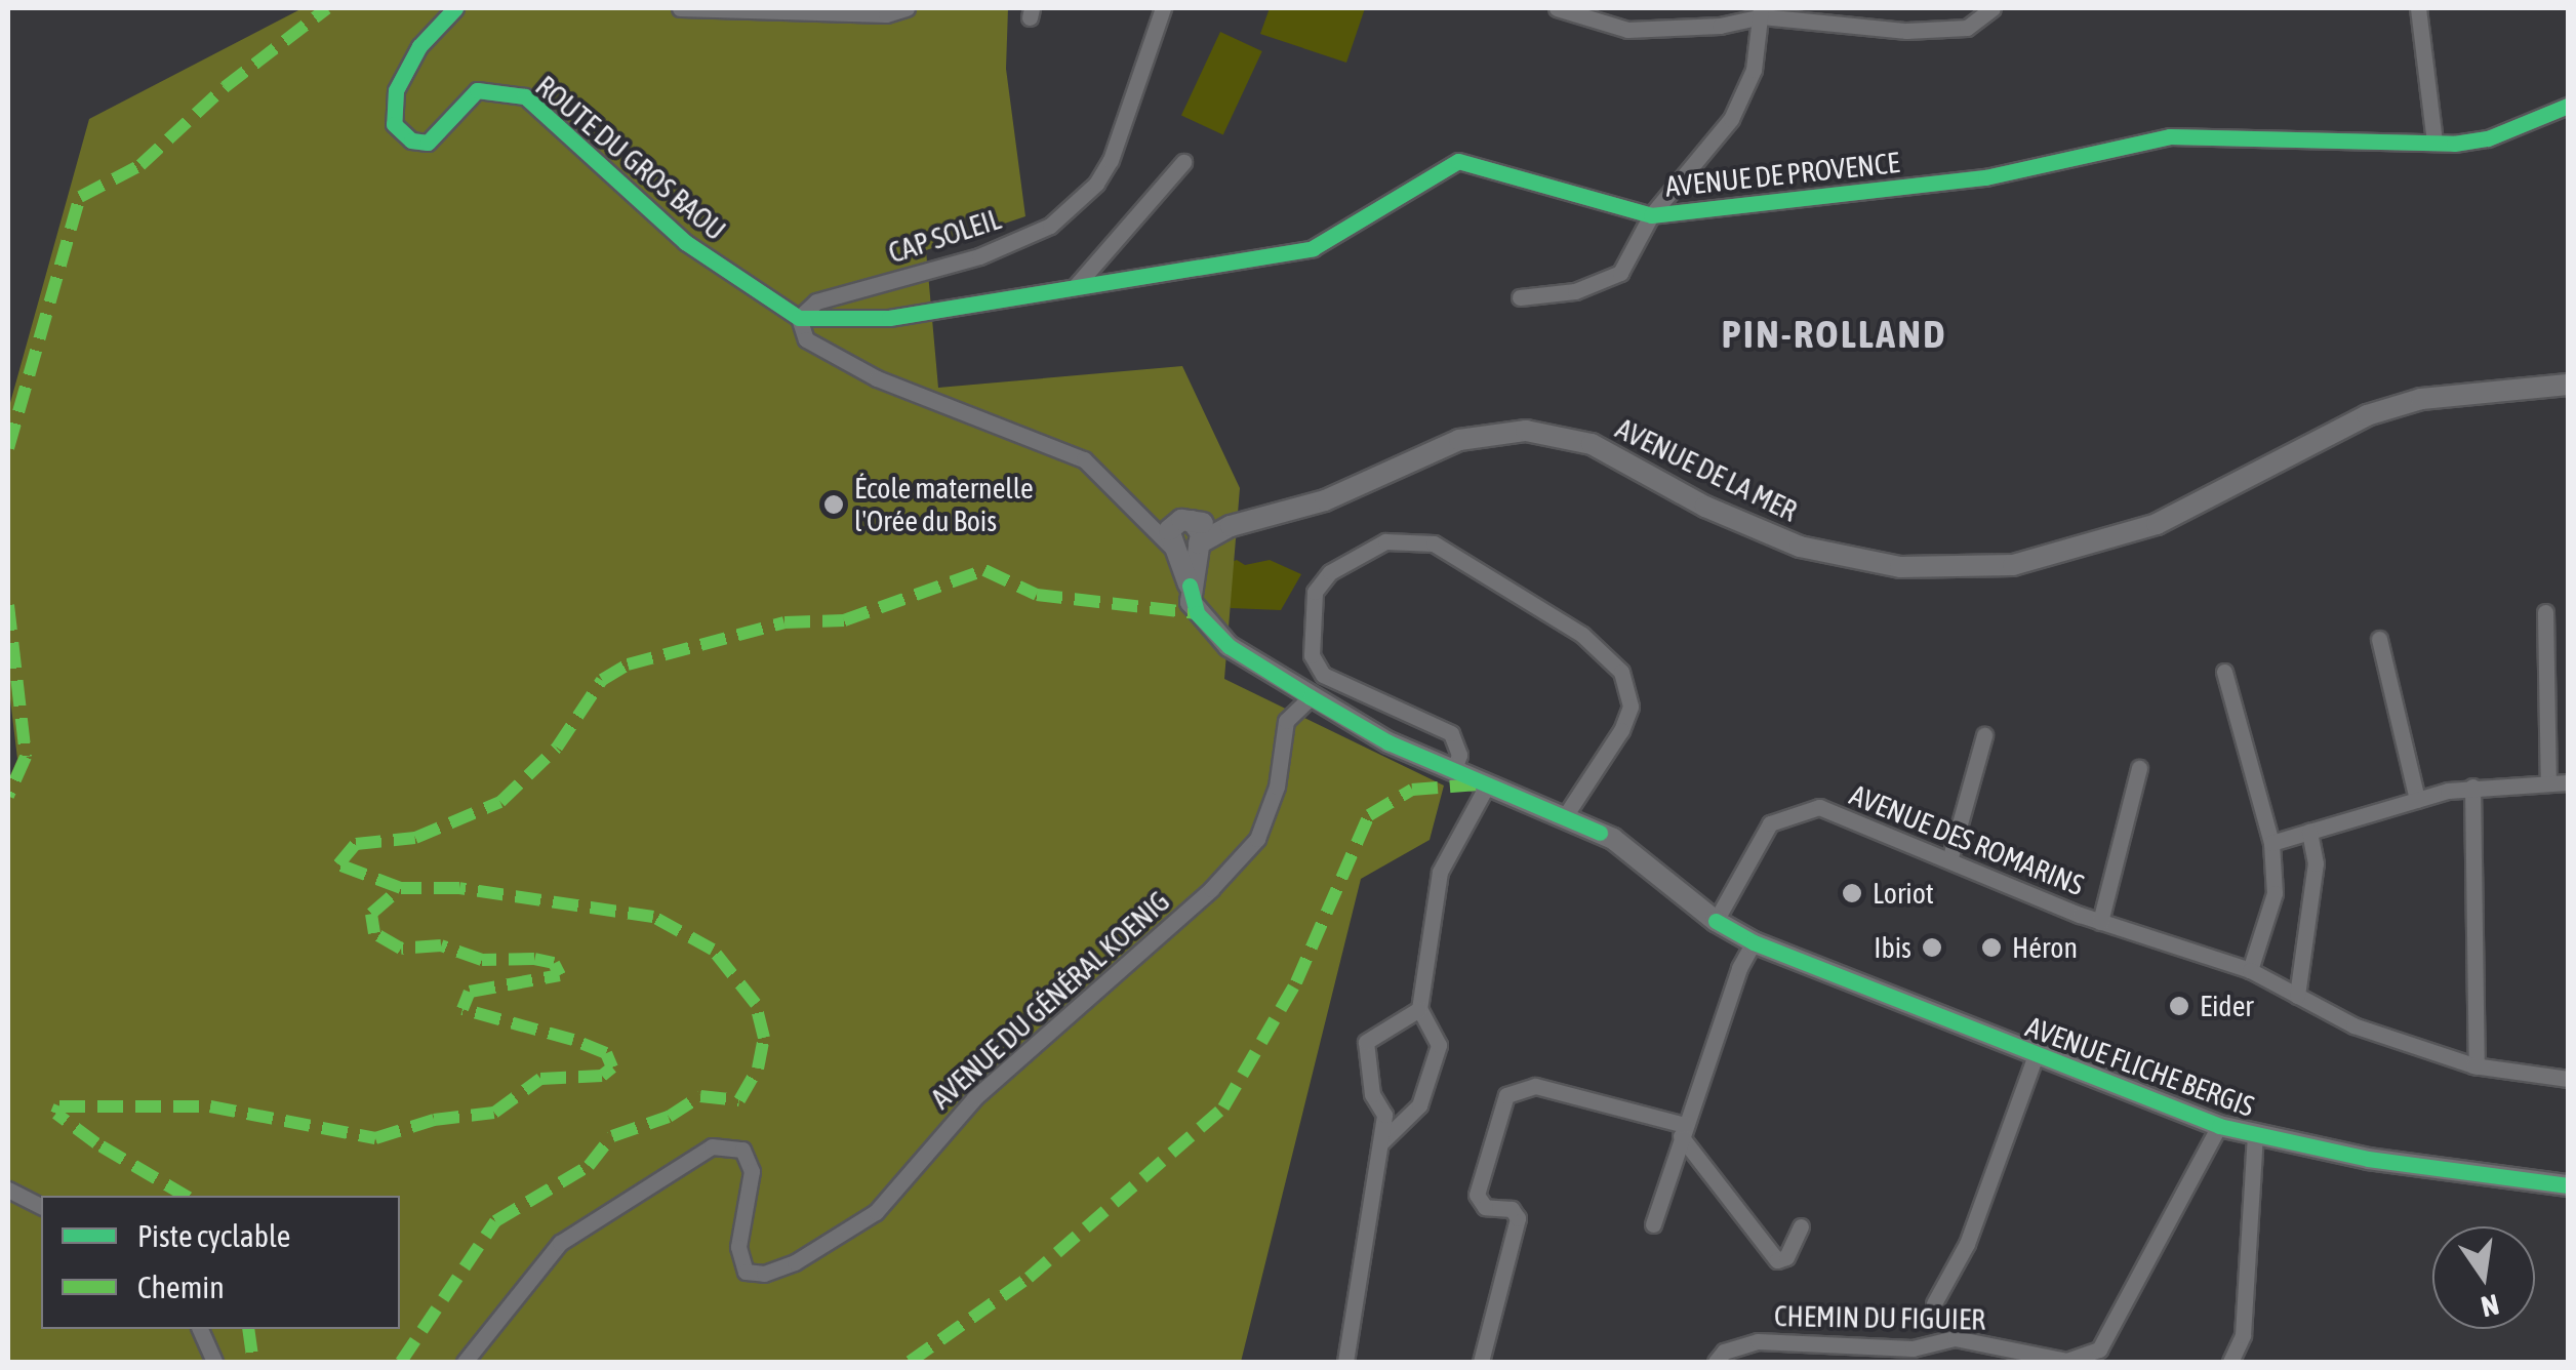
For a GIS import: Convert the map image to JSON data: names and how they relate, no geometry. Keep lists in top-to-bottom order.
{
  "streets": {
    "street": [
      "ROUTE DU GROS BAOU",
      "AVENUE DE PROVENCE",
      "CAP SOLEIL",
      "AVENUE DE LA MER",
      "AVENUE DES ROMARINS",
      "AVENUE DU GÉNÉRAL KOENIG",
      "AVENUE FLICHE BERGIS",
      "CHEMIN DU FIGUIER"
    ]
  },
  "crossings": [
    ["ROUTE DU GROS BAOU", "AVENUE DE PROVENCE"],
    ["ROUTE DU GROS BAOU", "CAP SOLEIL"],
    ["AVENUE DE PROVENCE", "CAP SOLEIL"],
    ["AVENUE DE LA MER", "AVENUE FLICHE BERGIS"],
    ["AVENUE DES ROMARINS", "AVENUE FLICHE BERGIS"],
    ["AVENUE DU GÉNÉRAL KOENIG", "AVENUE FLICHE BERGIS"],
    ["AVENUE FLICHE BERGIS", "CHEMIN DU FIGUIER"]
  ],
  "districts": ["PIN-ROLLAND"],
  "places": [
    "École maternelle l'Orée du Bois",
    "Loriot",
    "Ibis",
    "Héron",
    "Eider"
  ],
  "legend": ["Piste cyclable", "Chemin"],
  "north": "bottom"
}
